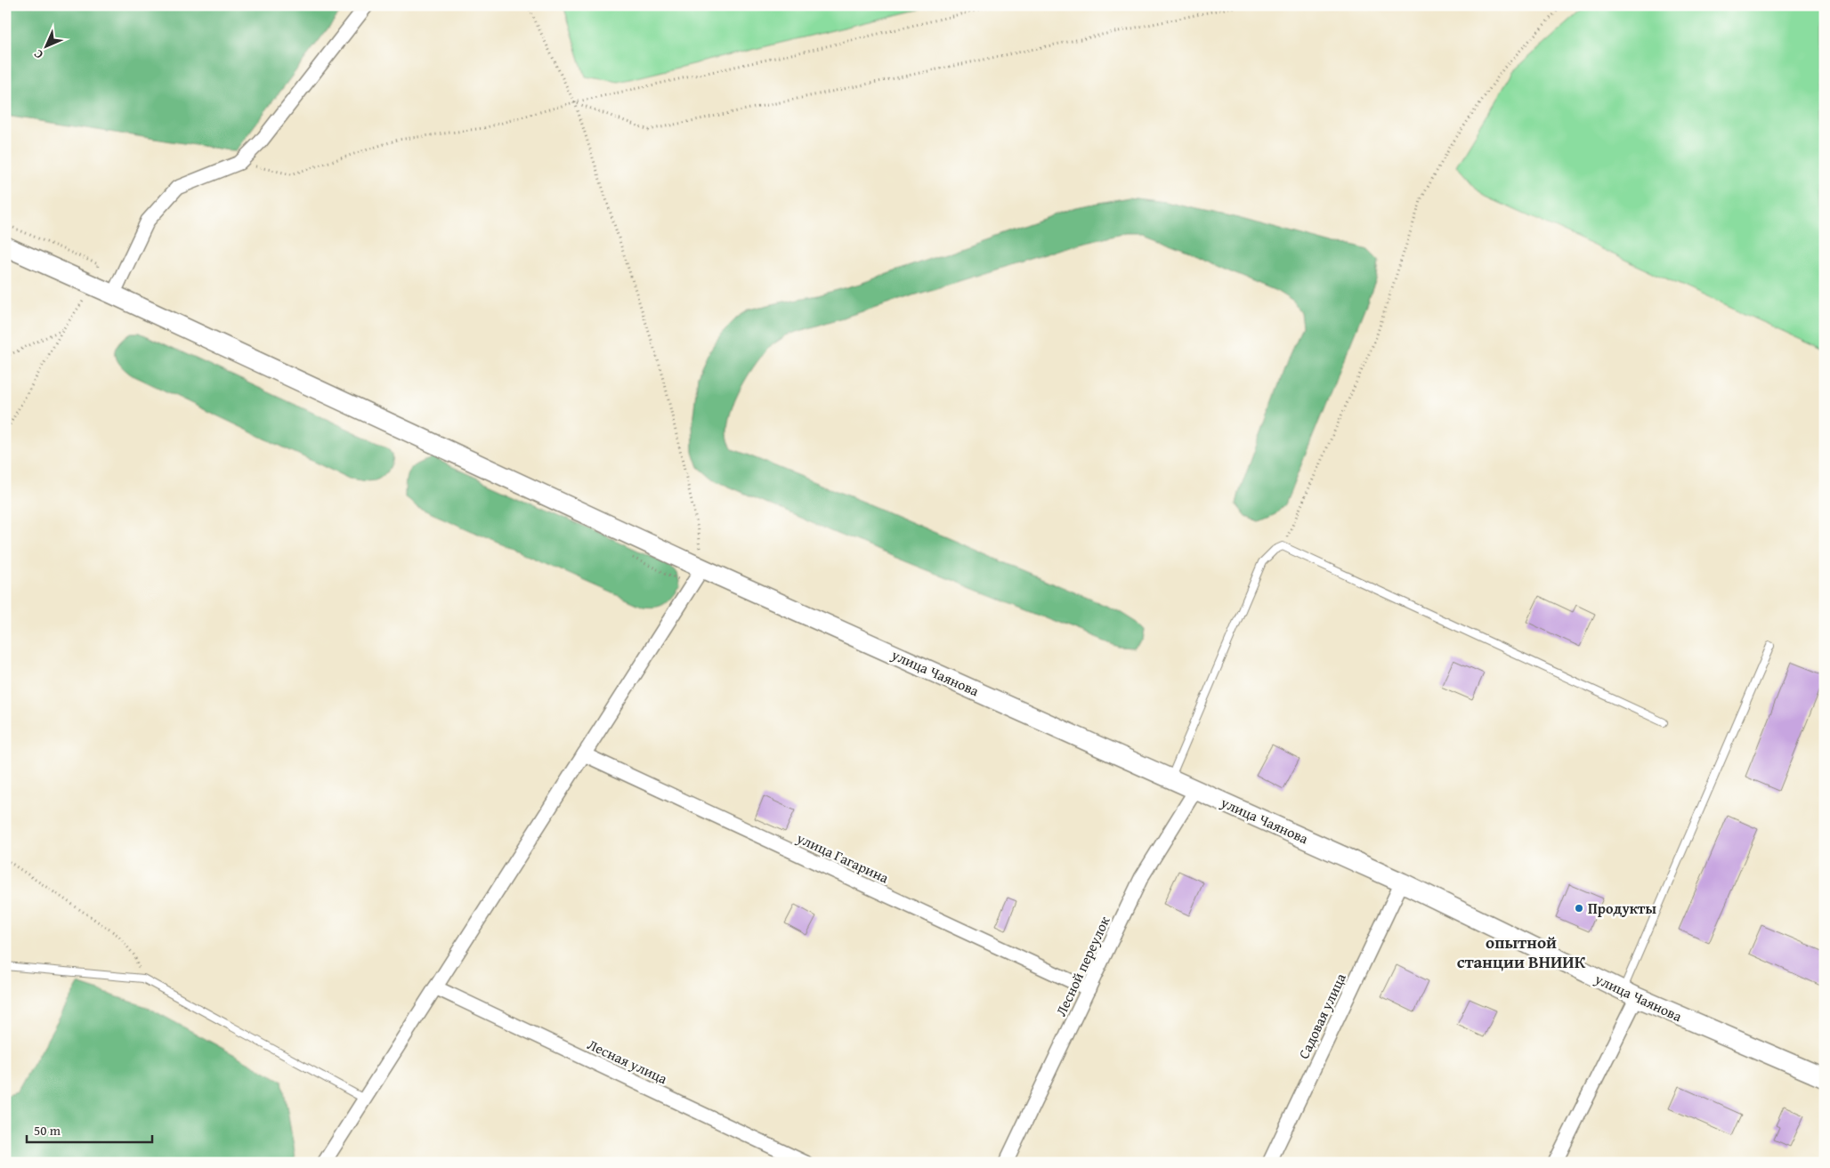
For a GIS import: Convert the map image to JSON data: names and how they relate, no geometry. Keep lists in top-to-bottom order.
{
  "streets": {
    "street": [
      "улица Чаянова",
      "улица Гагарина",
      "Лесной переулок",
      "Садовая улица",
      "Лесная улица"
    ]
  },
  "crossings": [
    ["улица Чаянова", "Лесной переулок"],
    ["улица Чаянова", "Садовая улица"],
    ["улица Гагарина", "Лесной переулок"]
  ],
  "districts": ["опытной станции ВНИИК"],
  "places": ["Продукты"],
  "scale_bar": "50 m",
  "north": "bottom left"
}
